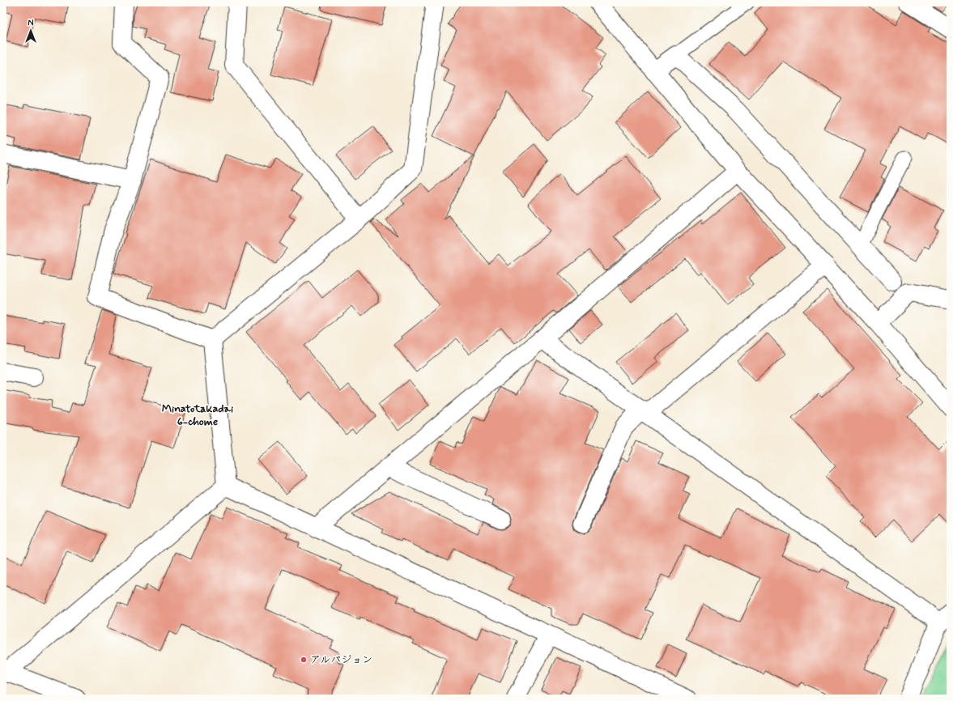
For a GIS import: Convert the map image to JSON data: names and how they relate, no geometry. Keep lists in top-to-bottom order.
{
  "districts": ["Minatotakadai 6-chome"],
  "places": ["アルパジョン"],
  "north": "top"
}
